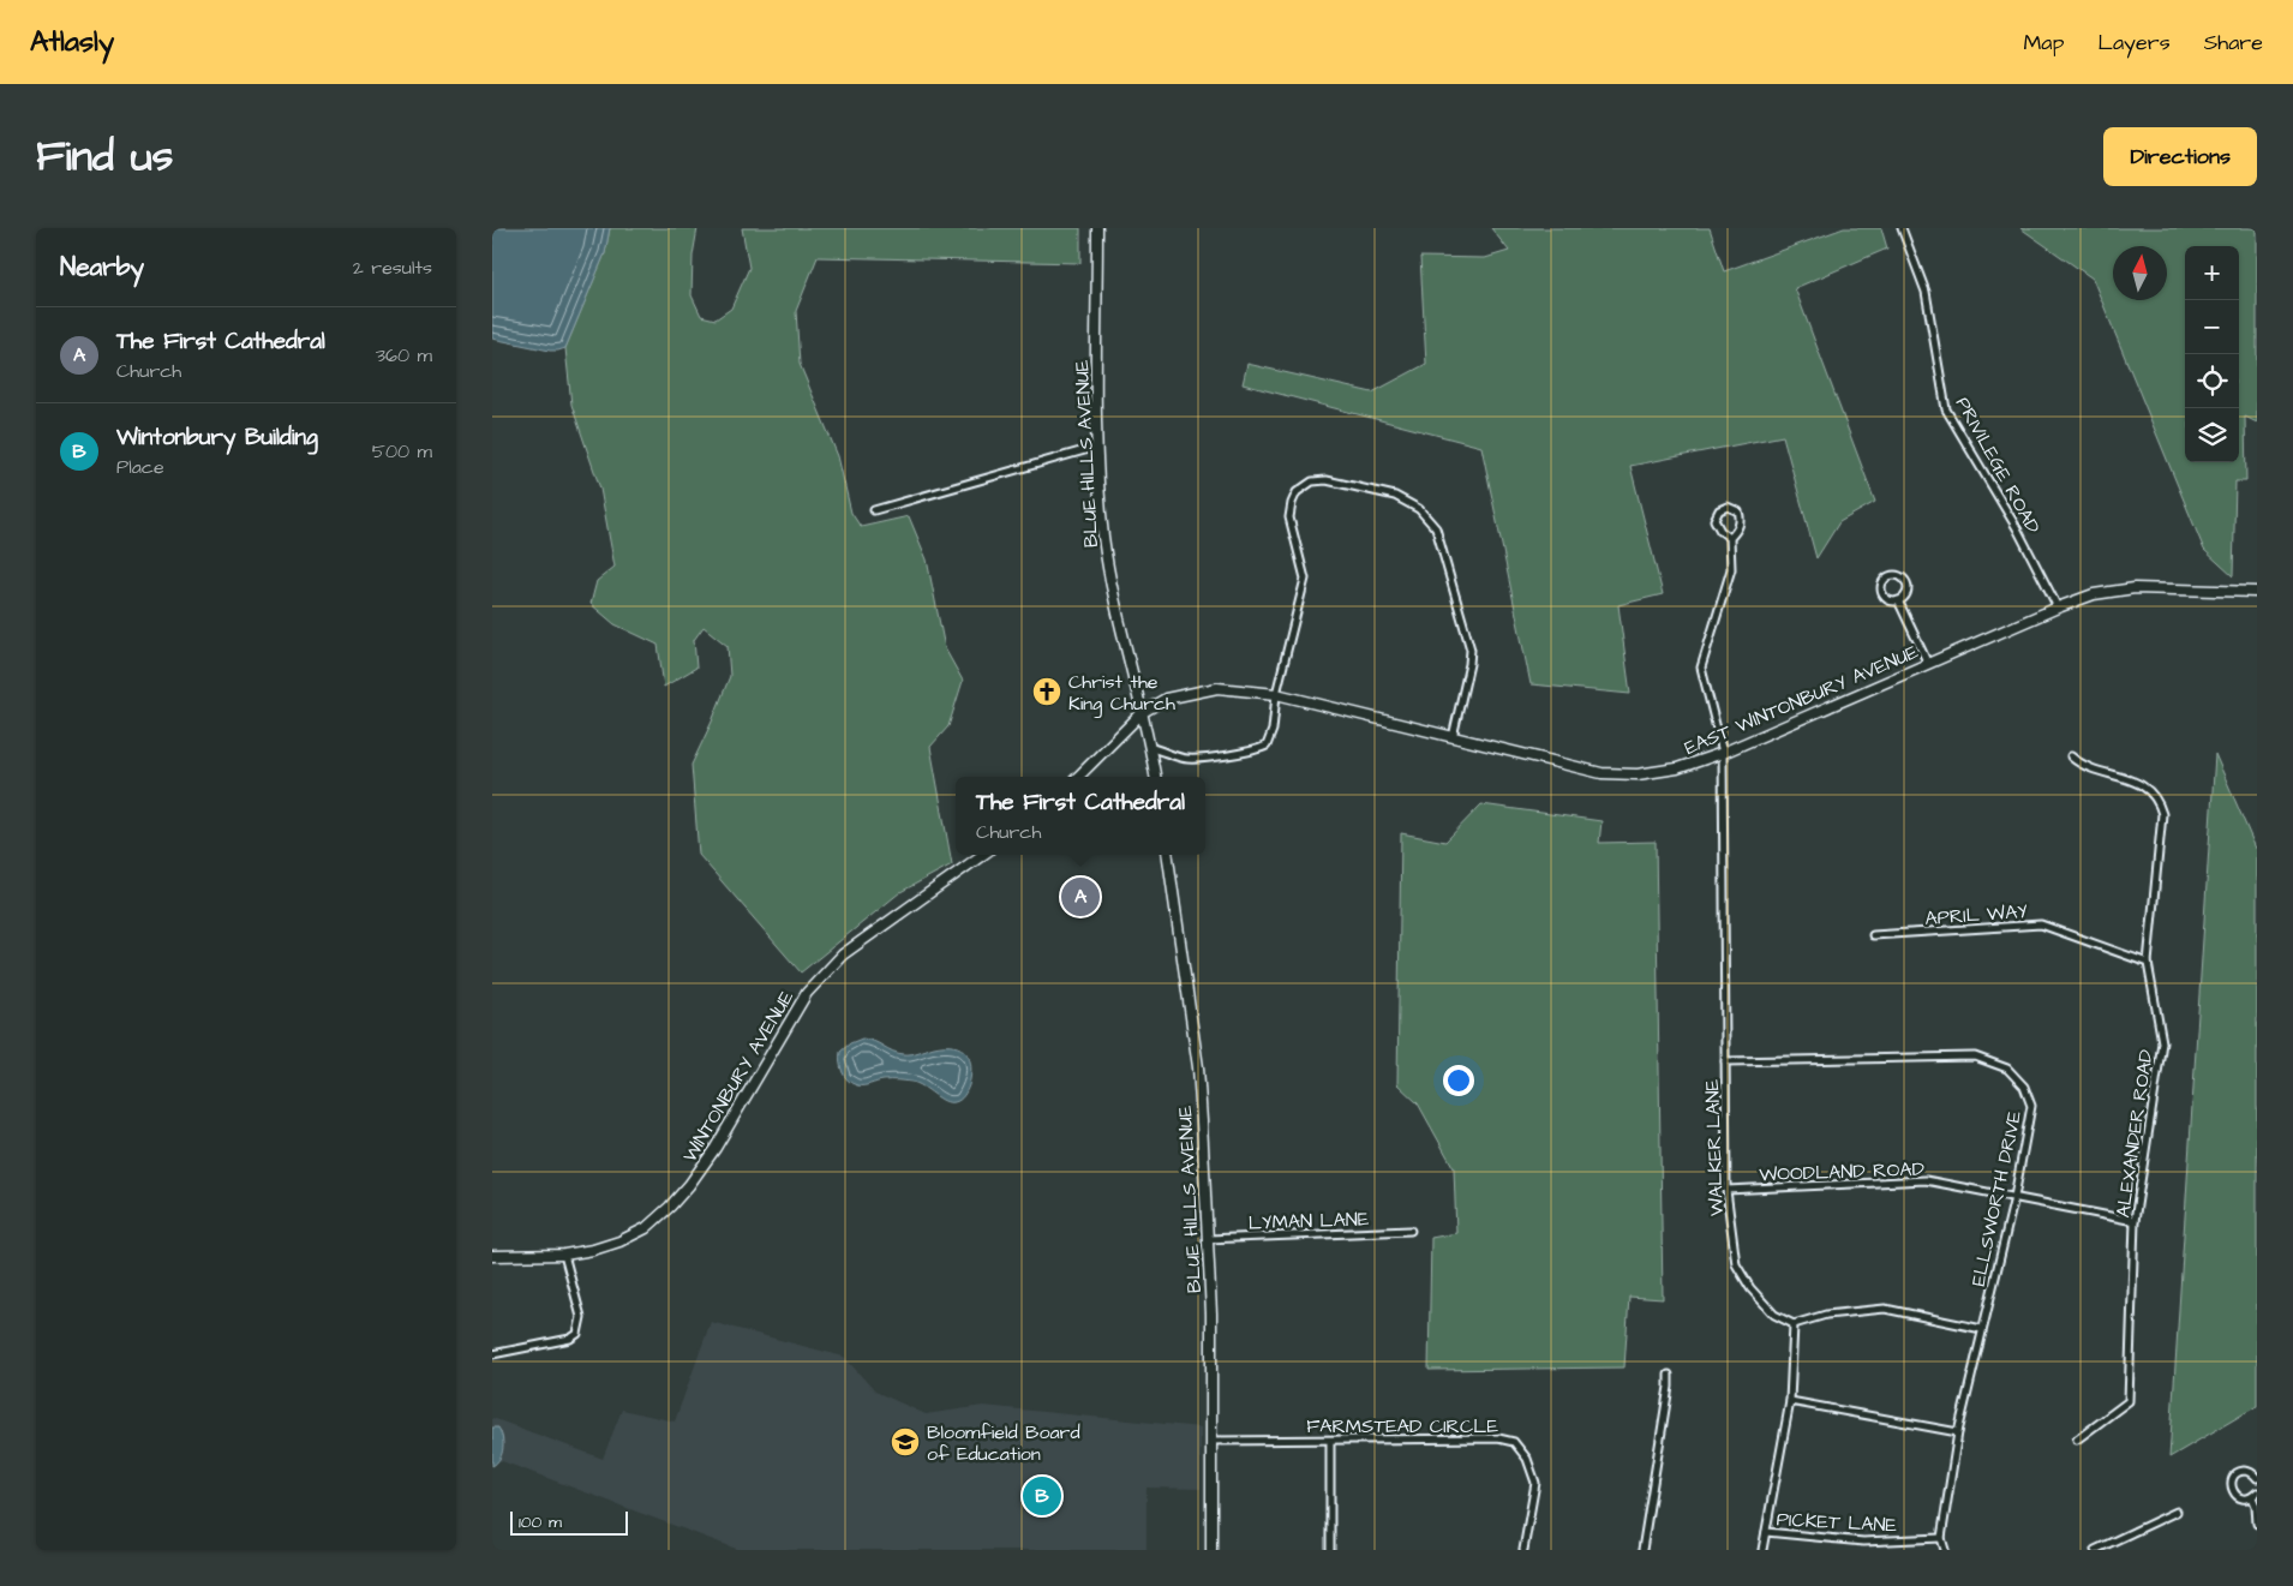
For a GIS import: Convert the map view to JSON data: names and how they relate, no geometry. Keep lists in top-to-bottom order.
{
  "streets": {
    "main road": ["BLUE HILLS AVENUE", "EAST WINTONBURY AVENUE", "WINTONBURY AVENUE"],
    "street": [
      "PRIVILEGE ROAD",
      "APRIL WAY",
      "ALEXANDER ROAD",
      "WALKER LANE",
      "WOODLAND ROAD",
      "ELLSWORTH DRIVE",
      "LYMAN LANE",
      "FARMSTEAD CIRCLE",
      "PICKET LANE"
    ]
  },
  "crossings": [
    ["BLUE HILLS AVENUE", "EAST WINTONBURY AVENUE"],
    ["BLUE HILLS AVENUE", "LYMAN LANE"],
    ["BLUE HILLS AVENUE", "FARMSTEAD CIRCLE"],
    ["PRIVILEGE ROAD", "EAST WINTONBURY AVENUE"],
    ["EAST WINTONBURY AVENUE", "WALKER LANE"],
    ["APRIL WAY", "ALEXANDER ROAD"],
    ["ALEXANDER ROAD", "WOODLAND ROAD"],
    ["WALKER LANE", "WOODLAND ROAD"],
    ["WALKER LANE", "ELLSWORTH DRIVE"],
    ["WOODLAND ROAD", "ELLSWORTH DRIVE"],
    ["ELLSWORTH DRIVE", "PICKET LANE"]
  ],
  "places": {
    "church": ["Christ the King Church"],
    "school or university": ["Bloomfield Board of Education"]
  },
  "scale_bar": "100 m",
  "north": "top",
  "page": {
    "header": "Atlasly",
    "nav": ["Map", "Layers", "Share"],
    "title": "Find us",
    "buttons": "Directions",
    "heading": ["Nearby", "2 results"],
    "map_buttons": ["+", "−"],
    "list": [
      {
        "mark": "A",
        "name": "The First Cathedral",
        "note": "Church",
        "value": "360 m"
      },
      {
        "mark": "B",
        "name": "Wintonbury Building",
        "note": "Place",
        "value": "500 m"
      }
    ],
    "popup": ["The First Cathedral", "Church"],
    "pins": ["A", "B"],
    "scale": "100 m"
  }
}
